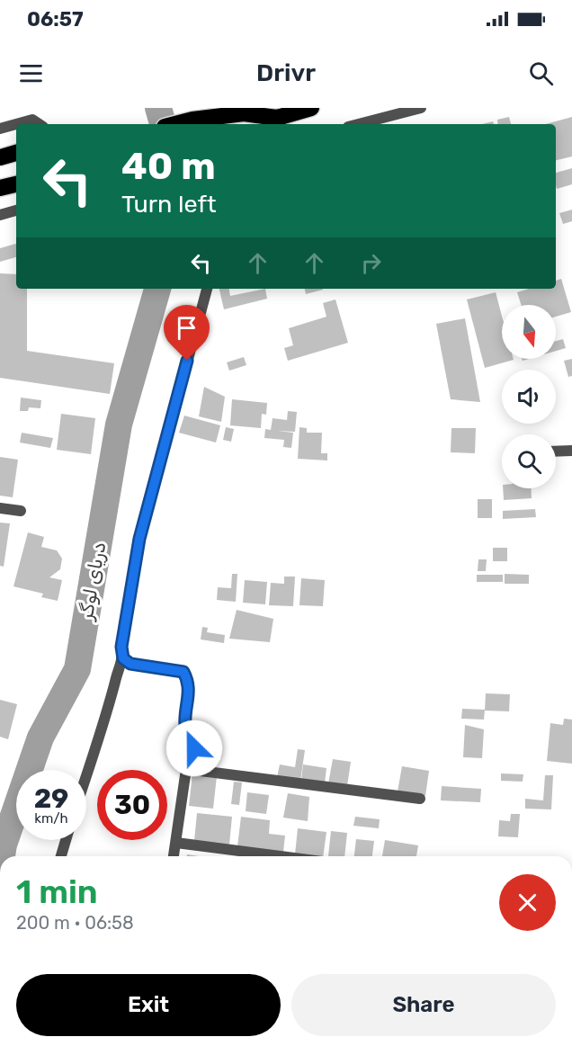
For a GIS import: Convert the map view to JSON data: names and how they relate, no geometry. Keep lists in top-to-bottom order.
{
  "water": ["دریای لوگر"],
  "north": "bottom",
  "page": {
    "status": "06:57",
    "header": "Drivr",
    "turn": ["40 m", "Turn left"],
    "speed": "29 km/h",
    "limit": "30",
    "heading": ["1 min", "200 m · 06:58"],
    "buttons": ["Exit", "Share"]
  }
}
